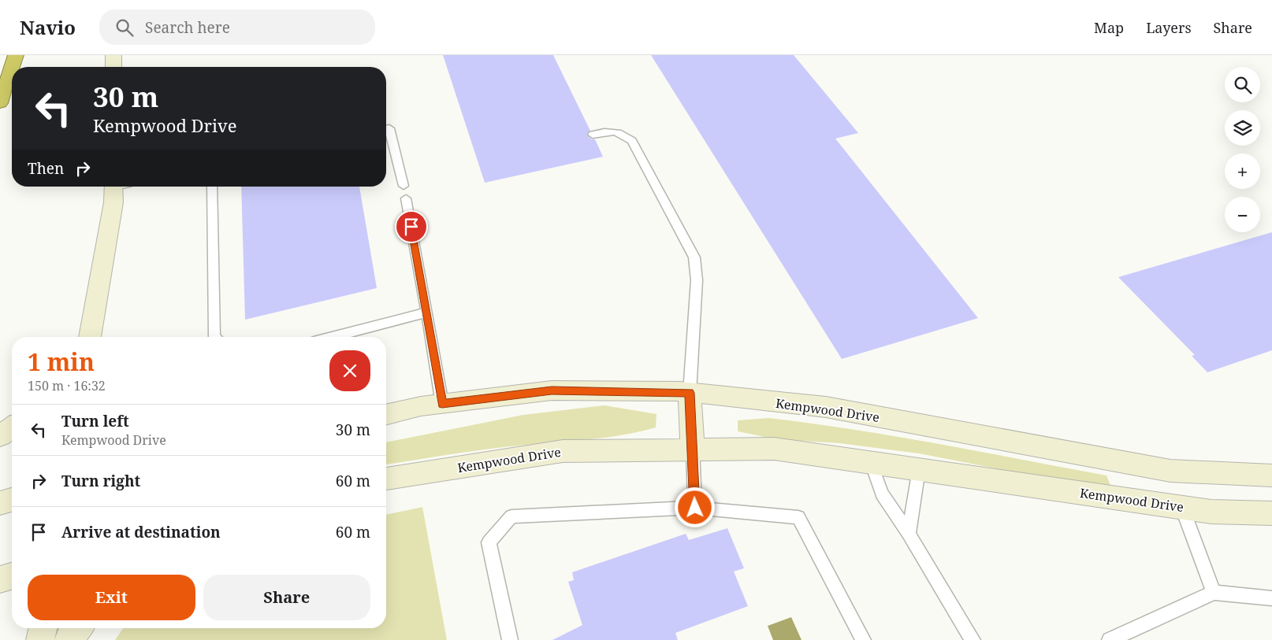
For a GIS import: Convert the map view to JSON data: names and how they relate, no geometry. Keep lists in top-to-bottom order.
{
  "streets": {
    "main road": ["Kempwood Drive"]
  },
  "page": {
    "header": "Navio",
    "search": "Search here",
    "nav": ["Map", "Layers", "Share"],
    "map_buttons": ["+", "−"],
    "turn": ["30 m", "Kempwood Drive"],
    "then": "Then",
    "heading": ["1 min", "150 m · 16:32"],
    "list": [
      {
        "name": "Turn left",
        "note": "Kempwood Drive",
        "value": "30 m"
      },
      {
        "name": "Turn right",
        "value": "60 m"
      },
      {
        "name": "Arrive at destination",
        "value": "60 m"
      }
    ],
    "buttons": ["Exit", "Share"]
  }
}
